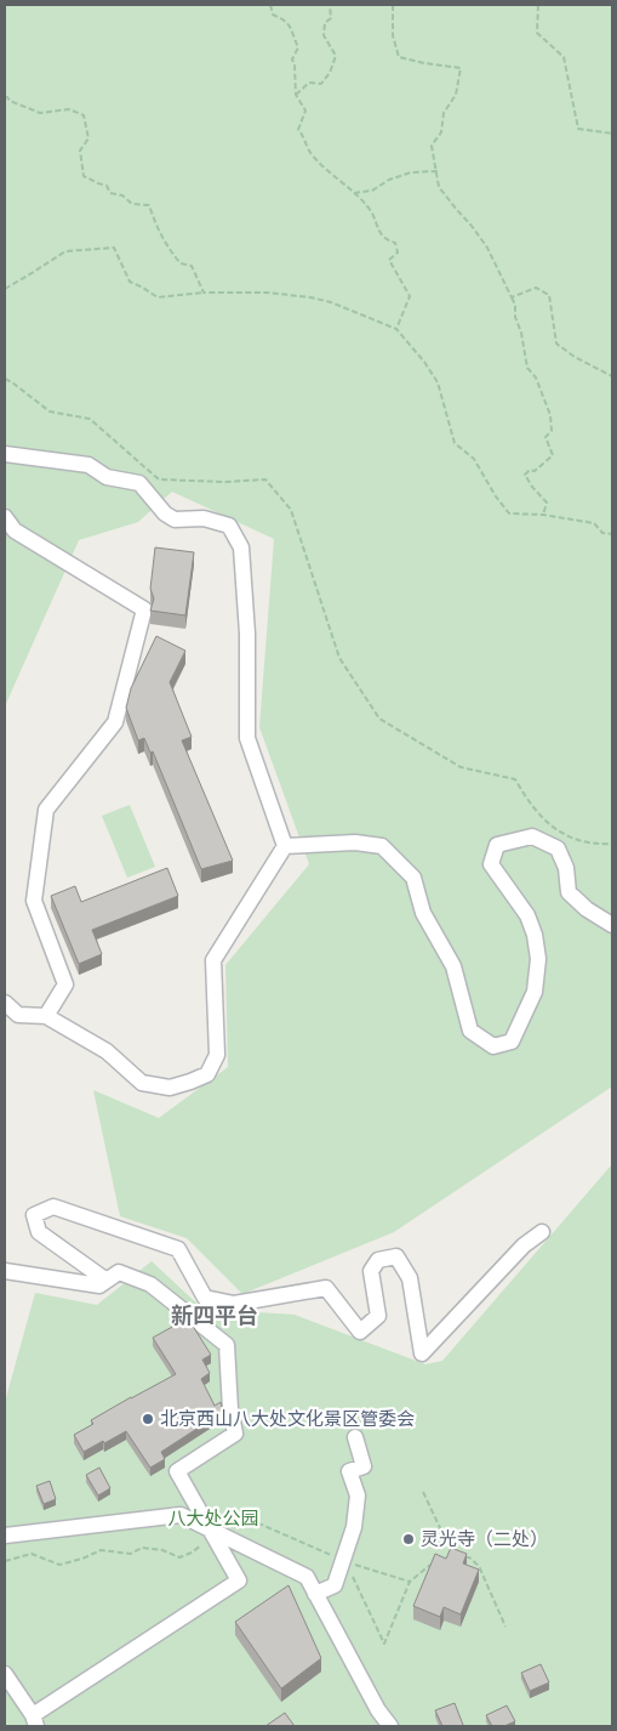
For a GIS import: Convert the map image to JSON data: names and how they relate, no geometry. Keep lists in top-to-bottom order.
{
  "districts": ["新四平台"],
  "parks": ["八大处公园"],
  "places": ["北京西山八大处文化景区管委会", "灵光寺（二处）"]
}
